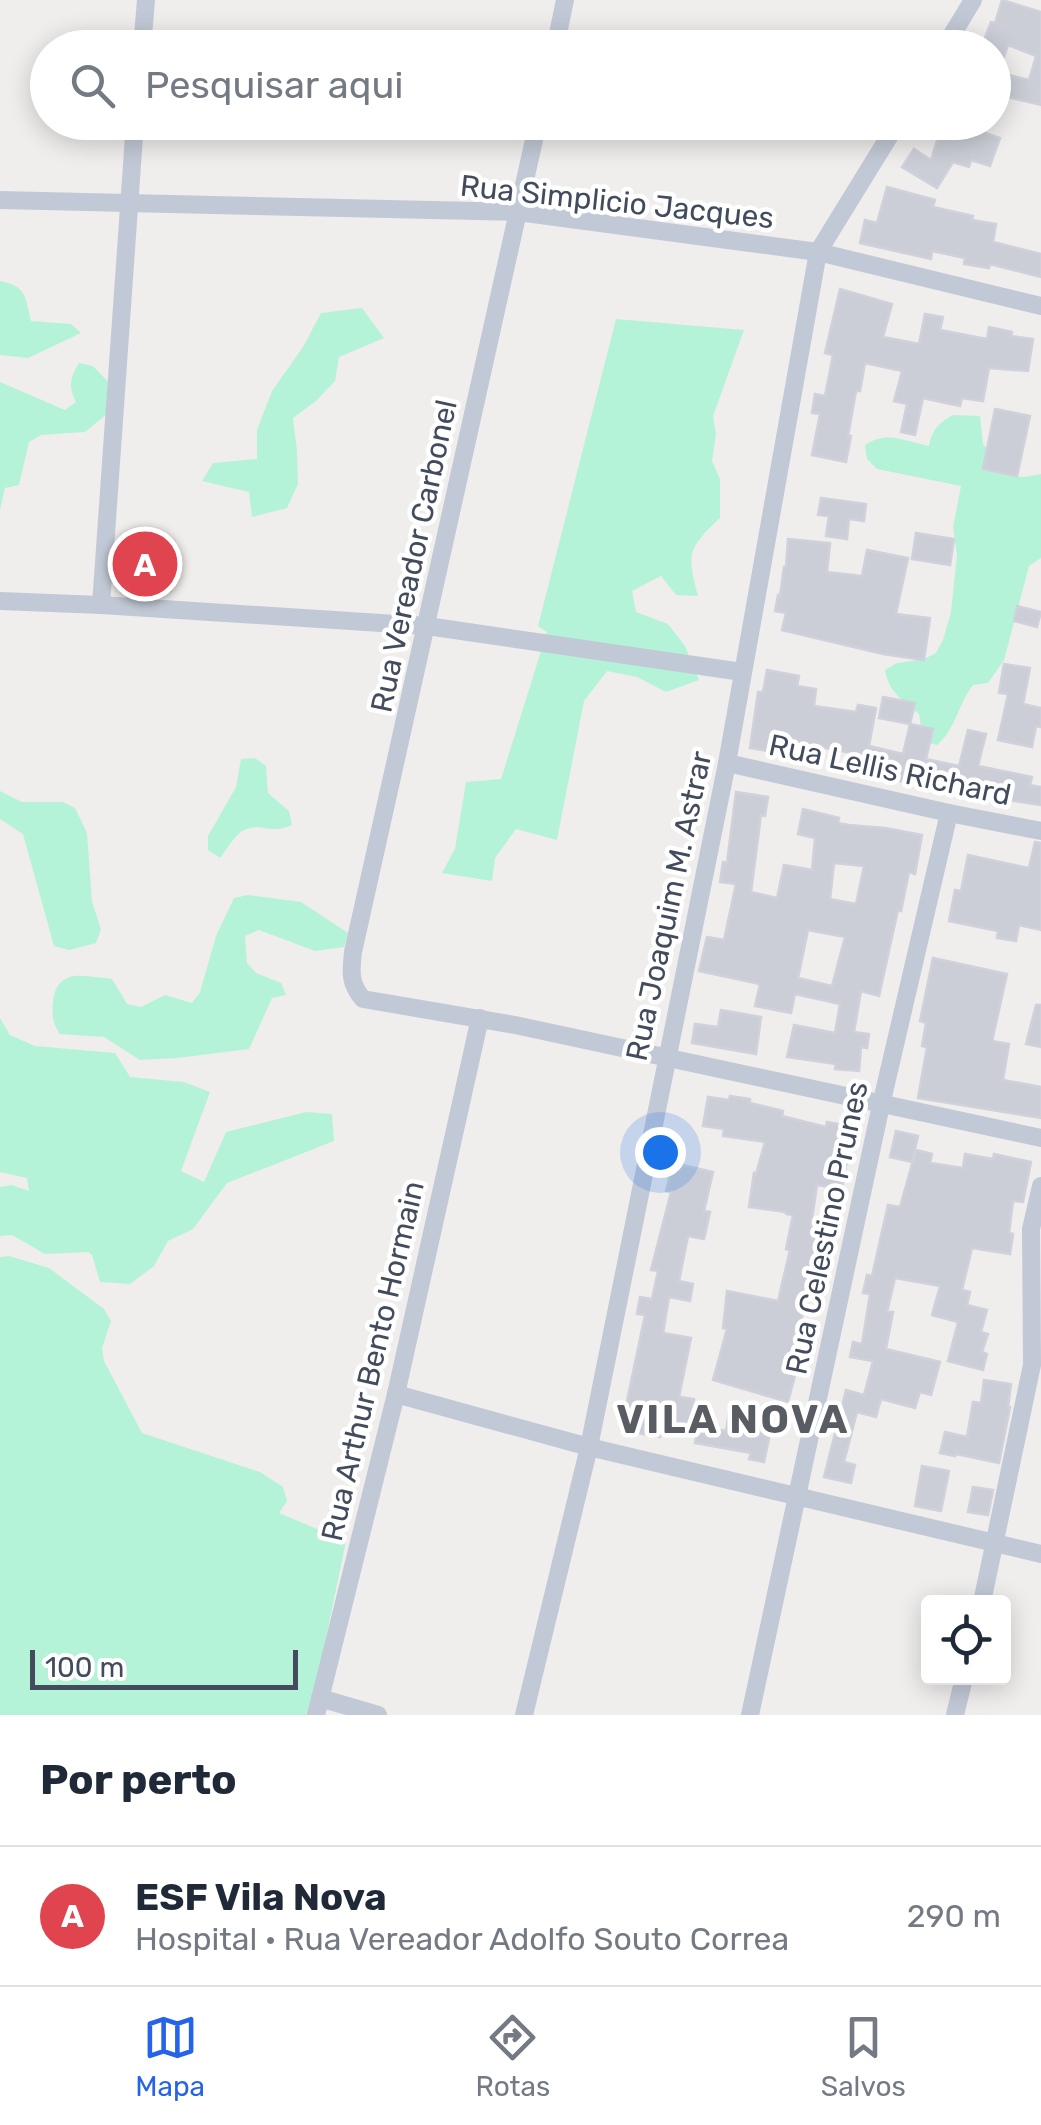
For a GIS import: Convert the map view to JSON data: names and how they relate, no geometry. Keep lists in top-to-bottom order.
{
  "streets": {
    "street": [
      "Rua Simplicio Jacques",
      "Rua Vereador Carbonel",
      "Rua Lellis Richard",
      "Rua Joaquim M. Astrar",
      "Rua Celestino Prunes",
      "Rua Arthur Bento Hormain"
    ]
  },
  "crossings": [
    ["Rua Simplicio Jacques", "Rua Vereador Carbonel"],
    ["Rua Simplicio Jacques", "Rua Joaquim M. Astrar"],
    ["Rua Vereador Carbonel", "Rua Arthur Bento Hormain"],
    ["Rua Lellis Richard", "Rua Joaquim M. Astrar"],
    ["Rua Lellis Richard", "Rua Celestino Prunes"]
  ],
  "districts": ["VILA NOVA"],
  "scale_bar": "100 m",
  "page": {
    "search": "Pesquisar aqui",
    "pins": "A",
    "scale": "100 m",
    "heading": "Por perto",
    "list": [
      {
        "mark": "A",
        "name": "ESF Vila Nova",
        "note": "Hospital · Rua Vereador Adolfo Souto Correa",
        "value": "290 m"
      }
    ],
    "nav": ["Mapa", "Rotas", "Salvos"]
  }
}
